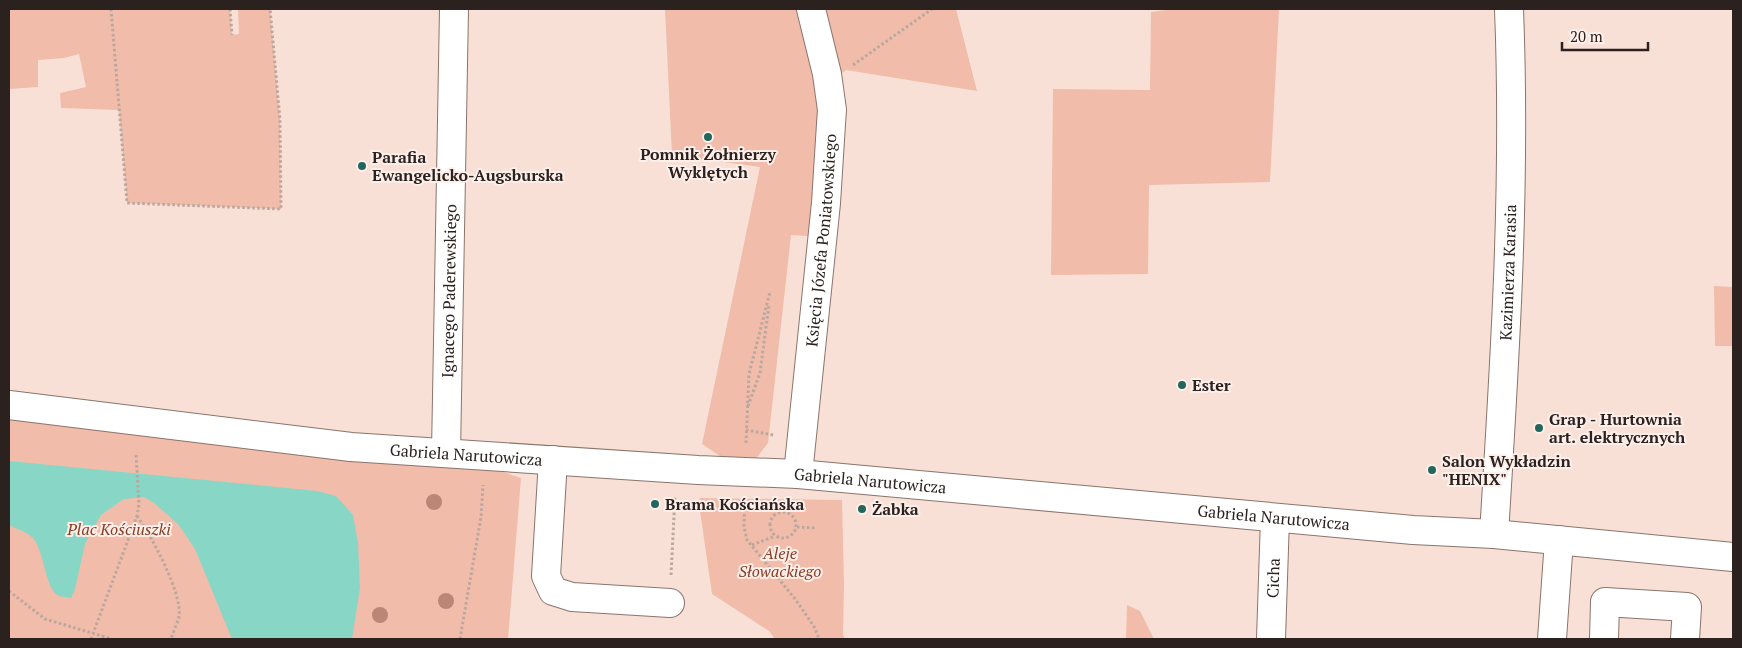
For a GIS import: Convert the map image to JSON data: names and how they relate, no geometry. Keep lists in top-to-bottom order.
{
  "streets": {
    "street": [
      "Księcia Józefa Poniatowskiego",
      "Kazimierza Karasia",
      "Ignacego Paderewskiego",
      "Gabriela Narutowicza",
      "Cicha"
    ]
  },
  "crossings": [
    ["Księcia Józefa Poniatowskiego", "Gabriela Narutowicza"],
    ["Kazimierza Karasia", "Gabriela Narutowicza"],
    ["Ignacego Paderewskiego", "Gabriela Narutowicza"],
    ["Gabriela Narutowicza", "Cicha"]
  ],
  "parks": ["Plac Kościuszki", "Aleje Słowackiego"],
  "places": [
    "Pomnik Żołnierzy Wyklętych",
    "Parafia Ewangelicko-Augsburska",
    "Ester",
    "Grap - Hurtownia art. elektrycznych",
    "Salon Wykładzin \"HENIX\"",
    "Brama Kościańska",
    "Żabka"
  ],
  "scale_bar": "20 m"
}
